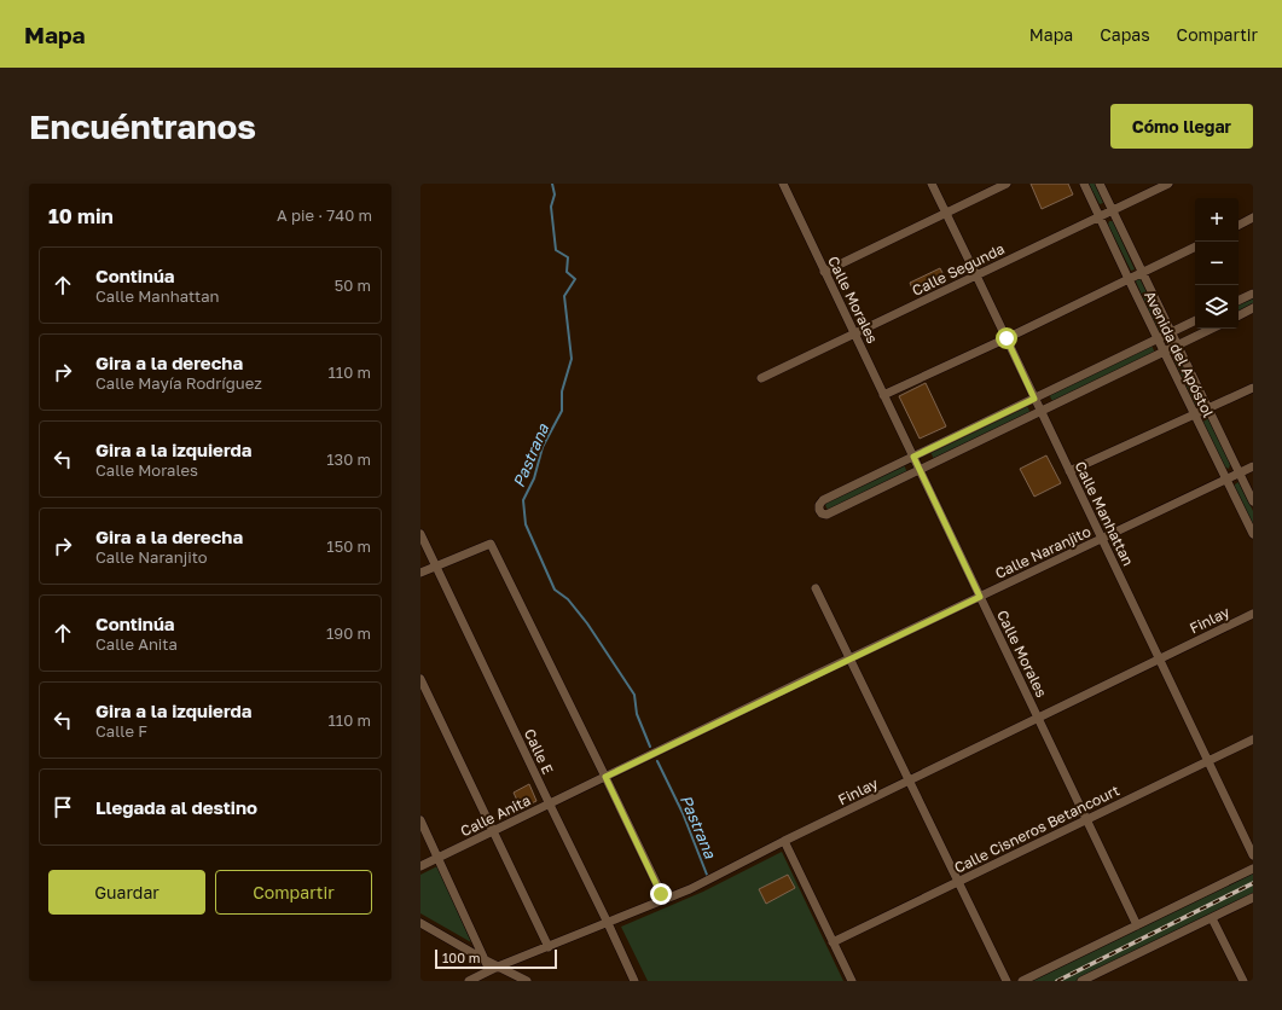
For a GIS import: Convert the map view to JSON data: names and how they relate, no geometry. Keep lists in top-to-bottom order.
{
  "streets": {
    "street": [
      "Calle Segunda",
      "Calle Morales",
      "Avenida del Apóstol",
      "Calle Manhattan",
      "Calle Naranjito",
      "Finlay",
      "Calle E",
      "Calle Anita",
      "Calle Cisneros Betancourt"
    ]
  },
  "crossings": [
    ["Calle Segunda", "Calle Morales"],
    ["Calle Segunda", "Avenida del Apóstol"],
    ["Calle Segunda", "Calle Manhattan"],
    ["Calle Morales", "Calle Naranjito"],
    ["Calle Morales", "Finlay"],
    ["Calle Morales", "Calle Cisneros Betancourt"],
    ["Avenida del Apóstol", "Calle Naranjito"],
    ["Calle Manhattan", "Calle Naranjito"],
    ["Calle Manhattan", "Finlay"],
    ["Calle Manhattan", "Calle Cisneros Betancourt"],
    ["Calle Naranjito", "Calle Anita"],
    ["Finlay", "Calle E"],
    ["Calle E", "Calle Anita"]
  ],
  "water": ["Pastrana"],
  "scale_bar": "100 m",
  "page": {
    "header": "Mapa",
    "nav": ["Mapa", "Capas", "Compartir"],
    "buttons": [
      "Cómo llegar",
      ["Guardar", "Compartir"]
    ],
    "title": "Encuéntranos",
    "heading": ["10 min", "A pie · 740 m"],
    "map_buttons": ["+", "−"],
    "list": [
      ["Continúa", "Calle Manhattan", "50 m"],
      ["Gira a la derecha", "Calle Mayía Rodríguez", "110 m"],
      ["Gira a la izquierda", "Calle Morales", "130 m"],
      ["Gira a la derecha", "Calle Naranjito", "150 m"],
      ["Continúa", "Calle Anita", "190 m"],
      ["Gira a la izquierda", "Calle F", "110 m"],
      "Llegada al destino"
    ],
    "scale": "100 m"
  }
}
